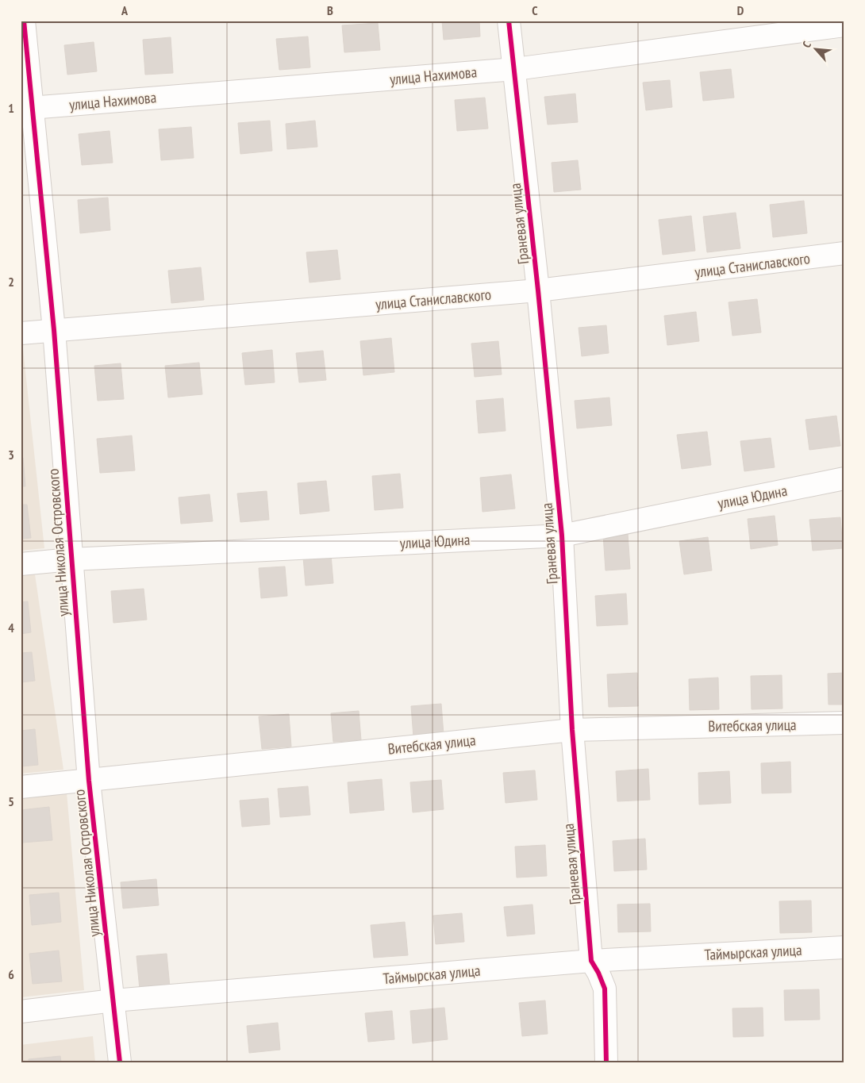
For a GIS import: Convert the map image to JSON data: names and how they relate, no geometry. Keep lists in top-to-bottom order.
{
  "streets": {
    "street": [
      "улица Нахимова",
      "Граневая улица",
      "улица Станиславского",
      "улица Юдина",
      "улица Николая Островского",
      "Витебская улица",
      "Таймырская улица"
    ]
  },
  "crossings": [
    ["улица Нахимова", "Граневая улица"],
    ["улица Нахимова", "улица Николая Островского"],
    ["Граневая улица", "улица Станиславского"],
    ["Граневая улица", "улица Юдина"],
    ["Граневая улица", "Витебская улица"],
    ["Граневая улица", "Таймырская улица"],
    ["улица Станиславского", "улица Николая Островского"],
    ["улица Юдина", "улица Николая Островского"],
    ["улица Николая Островского", "Витебская улица"],
    ["улица Николая Островского", "Таймырская улица"]
  ],
  "north": "top left",
  "grid": {
    "columns": [
      "A",
      "B",
      "C",
      "D"
    ],
    "rows": [
      "1",
      "2",
      "3",
      "4",
      "5",
      "6"
    ]
  }
}
